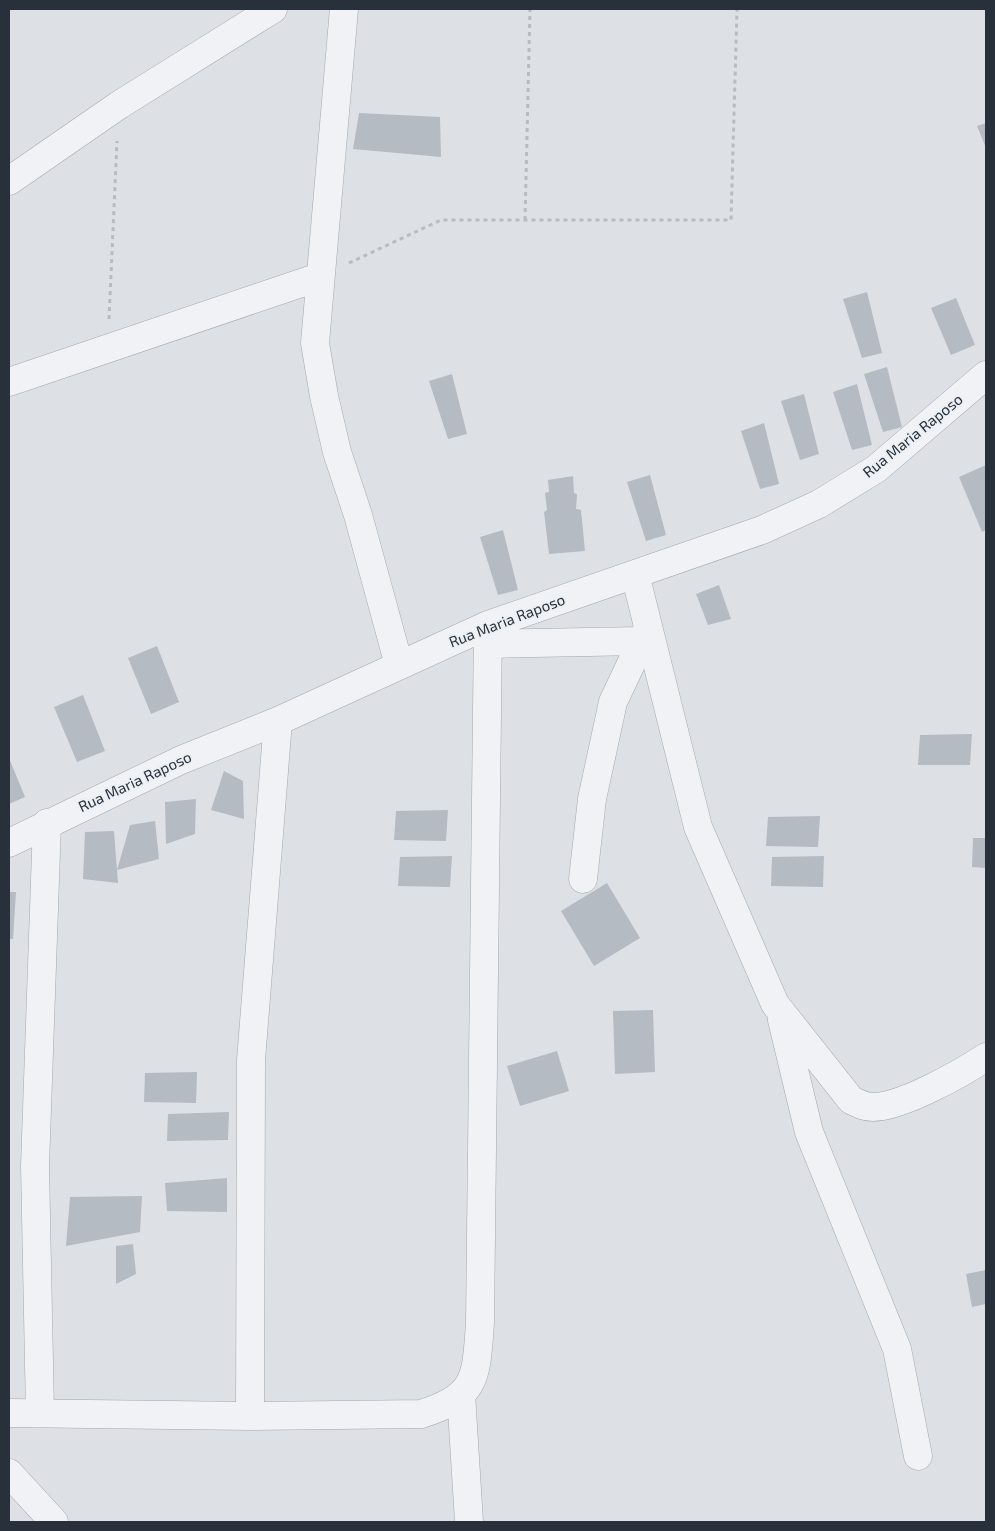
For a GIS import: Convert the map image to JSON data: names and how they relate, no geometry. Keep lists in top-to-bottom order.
{
  "streets": {
    "street": ["Rua Maria Raposo"]
  }
}
